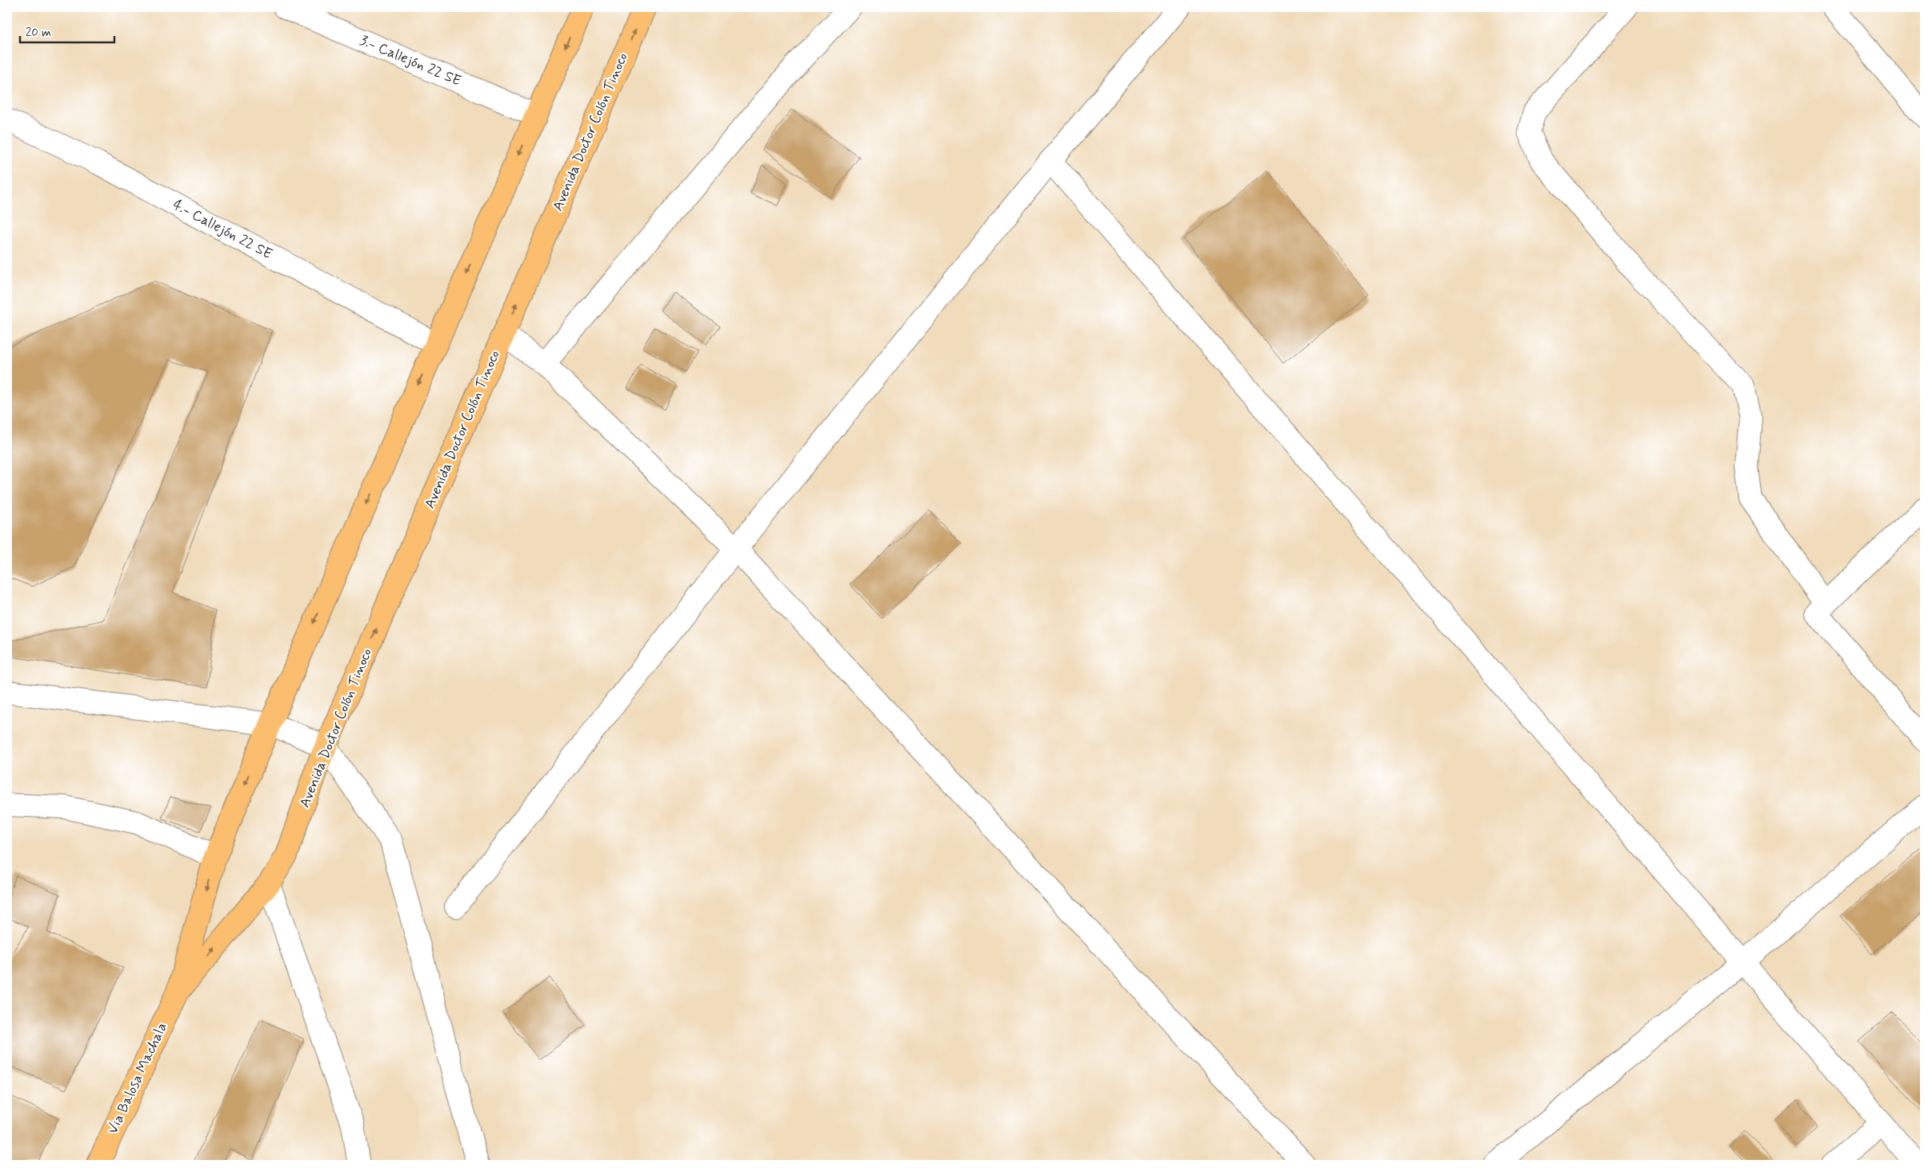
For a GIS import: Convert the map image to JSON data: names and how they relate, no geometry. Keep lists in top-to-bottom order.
{
  "streets": {
    "main road": ["Avenida Doctor Colón Tinoco", "Via Balosa Machala"],
    "street": ["3.- Callejón 22 SE", "4.- Callejón 22 SE"]
  },
  "crossings": [
    ["Avenida Doctor Colón Tinoco", "Via Balosa Machala"]
  ],
  "scale_bar": "20 m"
}
